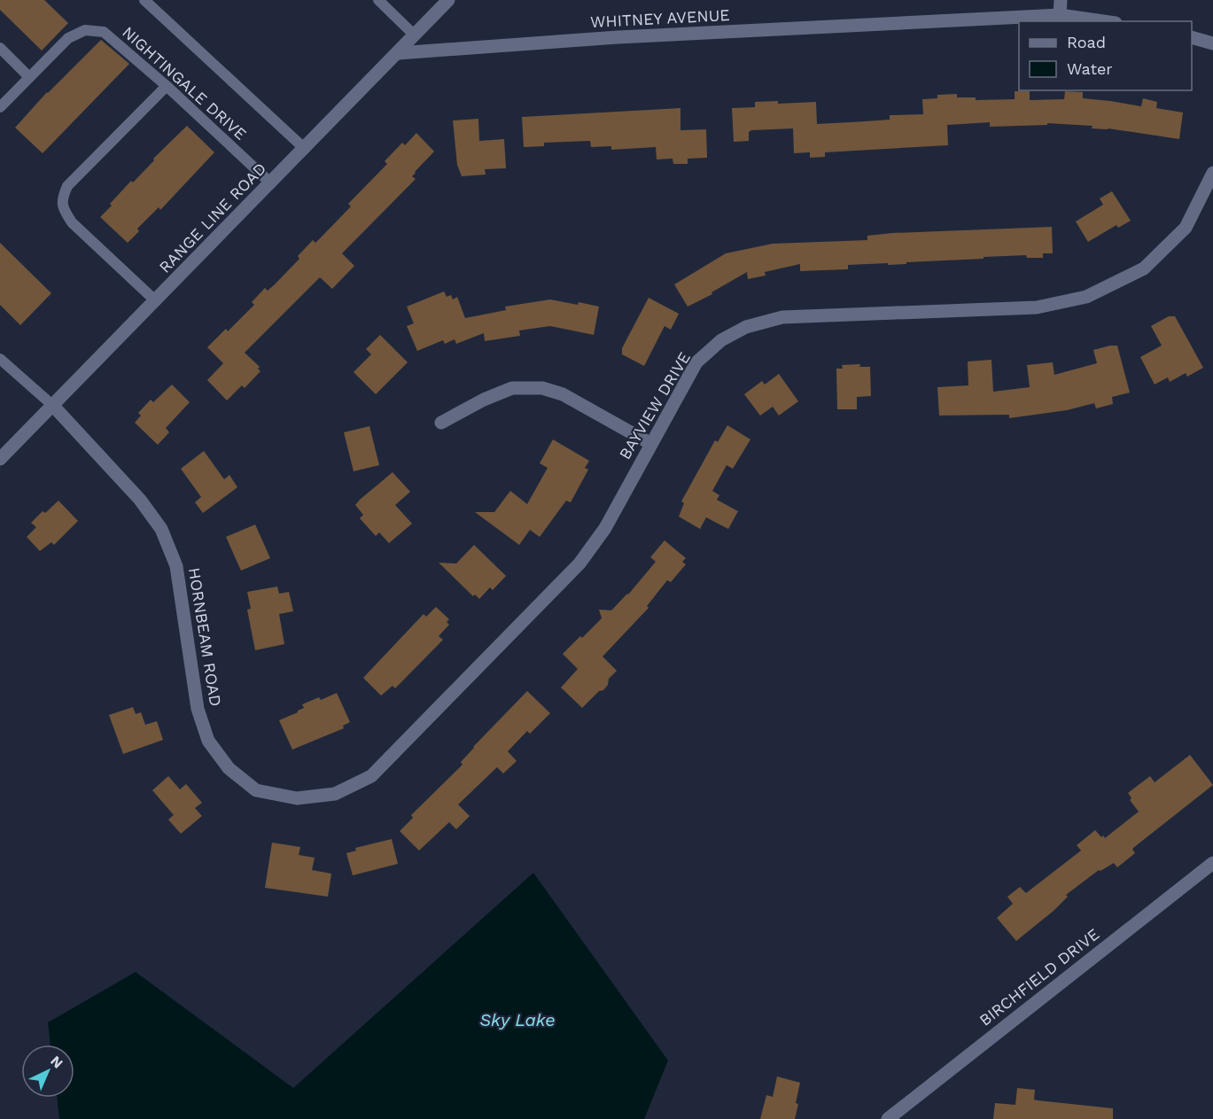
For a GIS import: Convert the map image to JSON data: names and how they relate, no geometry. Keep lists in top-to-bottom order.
{
  "streets": {
    "street": [
      "WHITNEY AVENUE",
      "RANGE LINE ROAD",
      "BAYVIEW DRIVE",
      "HORNBEAM ROAD",
      "BIRCHFIELD DRIVE"
    ],
    "lane": ["NIGHTINGALE DRIVE"]
  },
  "crossings": [
    ["WHITNEY AVENUE", "RANGE LINE ROAD"],
    ["NIGHTINGALE DRIVE", "RANGE LINE ROAD"],
    ["RANGE LINE ROAD", "HORNBEAM ROAD"],
    ["BAYVIEW DRIVE", "HORNBEAM ROAD"]
  ],
  "water": ["Sky Lake"],
  "legend": ["Road", "Water"],
  "north": "top right"
}
